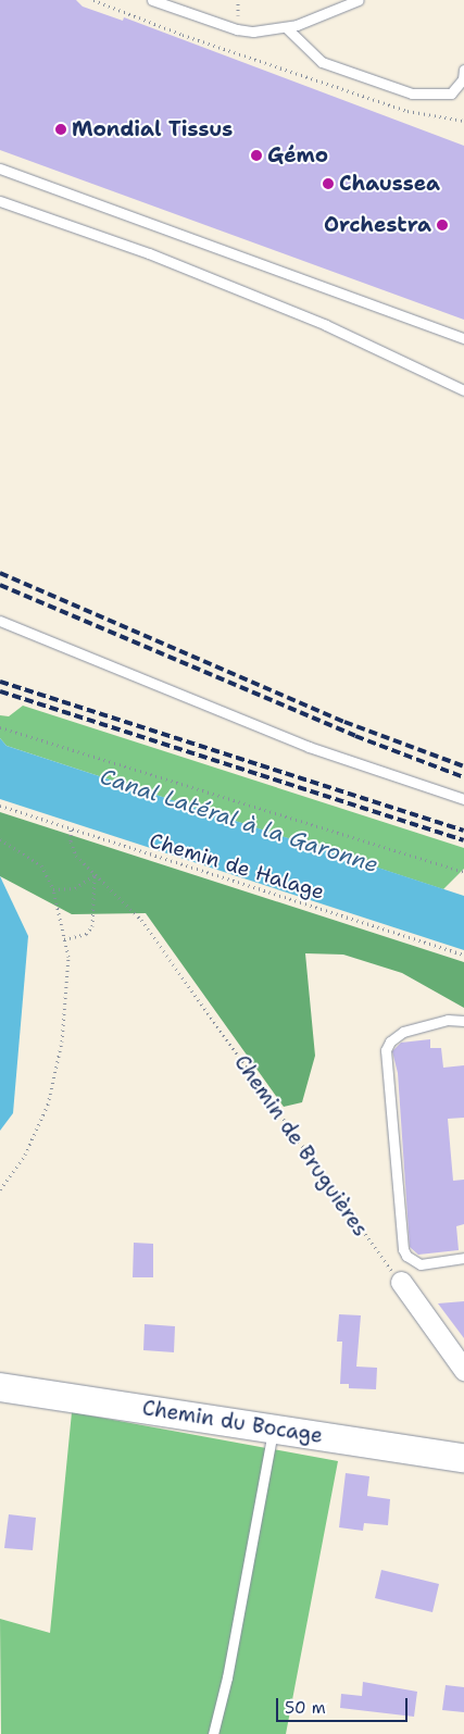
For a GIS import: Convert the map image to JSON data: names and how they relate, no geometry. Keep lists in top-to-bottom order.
{
  "streets": {
    "street": ["Chemin du Bocage"],
    "path": ["Chemin de Halage", "Chemin de Bruguières"]
  },
  "crossings": [
    ["Chemin de Halage", "Chemin de Bruguières"]
  ],
  "water": ["Canal Latéral à la Garonne"],
  "places": [
    "Mondial Tissus",
    "Gémo",
    "Chaussea",
    "Orchestra"
  ],
  "scale_bar": "50 m"
}
